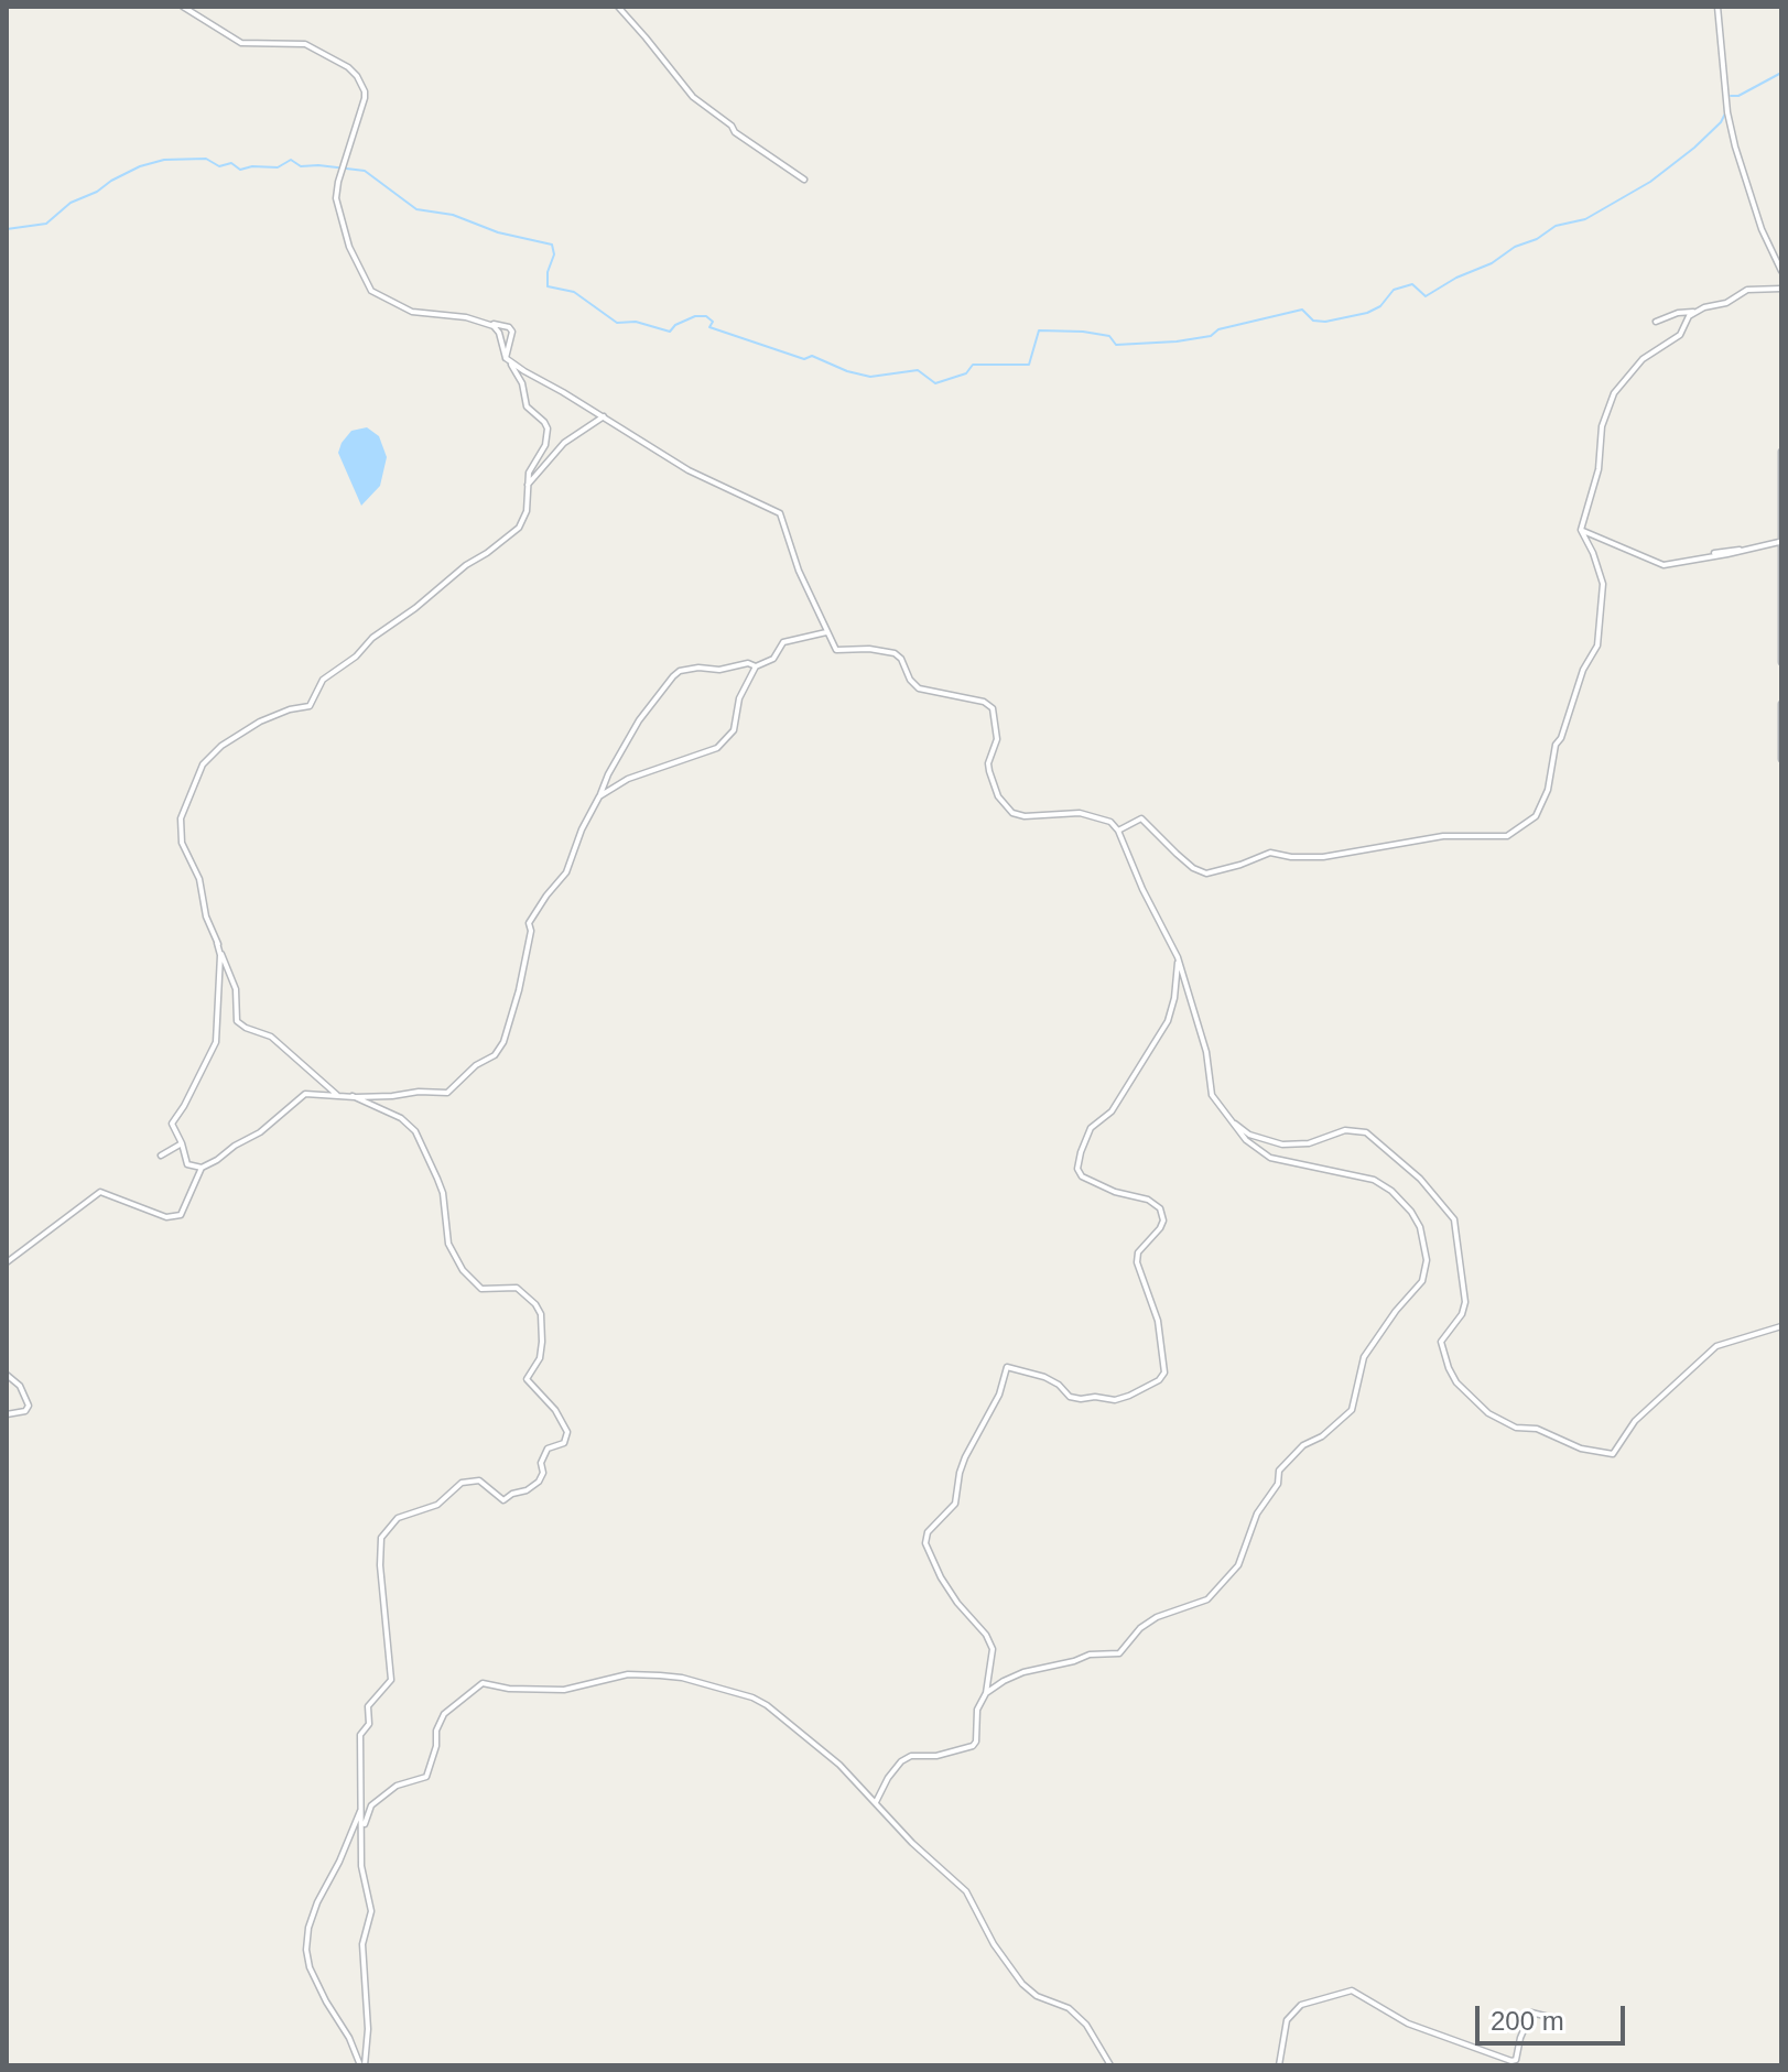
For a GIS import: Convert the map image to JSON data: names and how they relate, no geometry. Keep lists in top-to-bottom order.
{
  "scale_bar": "200 m"
}
